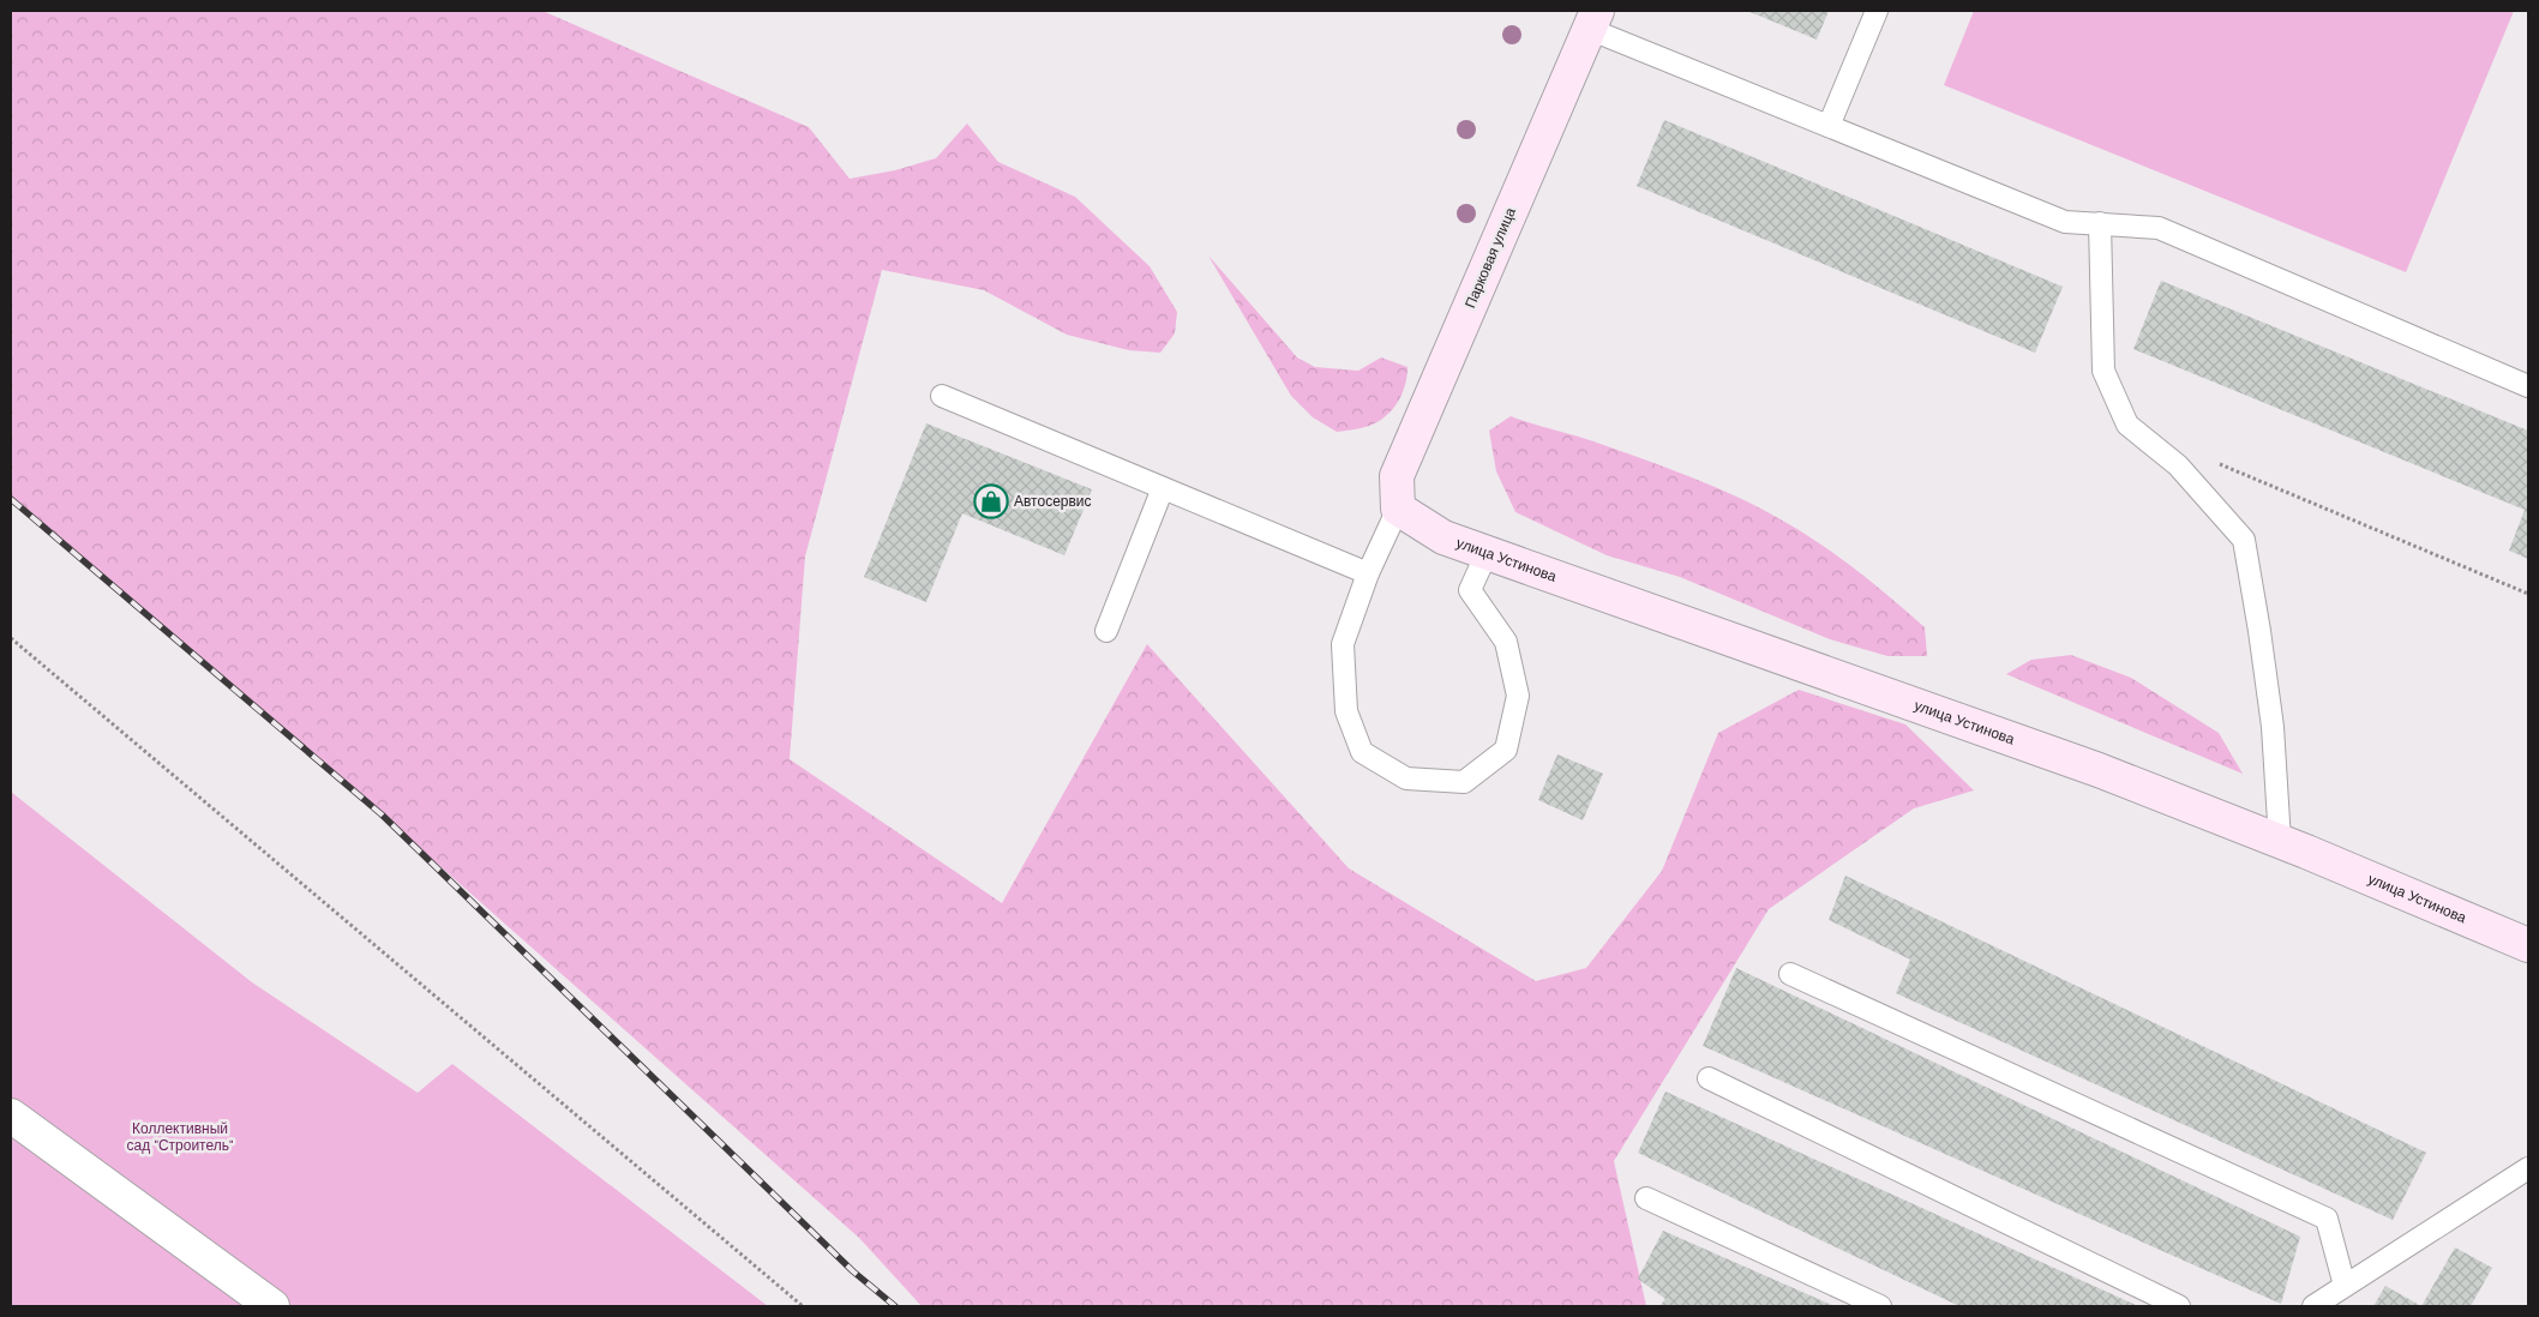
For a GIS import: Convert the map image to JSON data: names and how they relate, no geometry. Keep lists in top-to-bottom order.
{
  "streets": {
    "street": ["Парковая улица", "улица Устинова"]
  },
  "crossings": [
    ["Парковая улица", "улица Устинова"]
  ],
  "parks": ["Коллективный сад \"Строитель\""],
  "places": {
    "shop": ["Автосервис"]
  }
}
